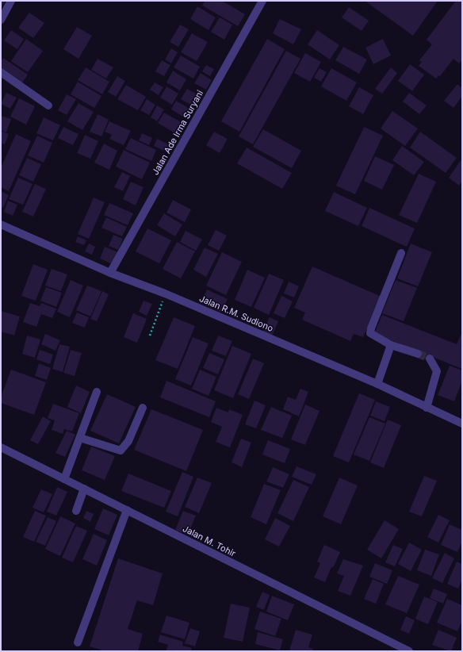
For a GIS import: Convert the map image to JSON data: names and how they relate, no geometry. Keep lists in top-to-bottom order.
{
  "streets": {
    "street": ["Jalan Ade Irma Suryani", "Jalan R.M. Sudiono", "Jalan M. Tohir"]
  },
  "crossings": [
    ["Jalan Ade Irma Suryani", "Jalan R.M. Sudiono"]
  ]
}
